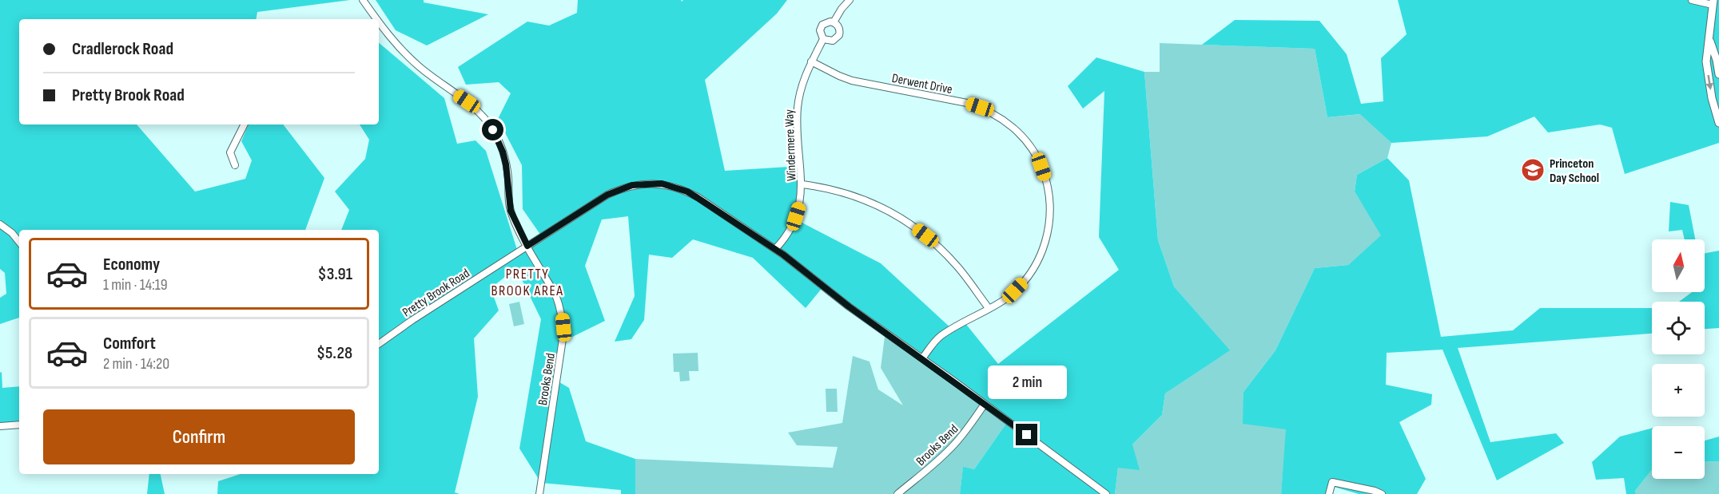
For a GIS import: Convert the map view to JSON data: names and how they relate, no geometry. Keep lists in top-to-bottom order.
{
  "streets": {
    "street": [
      "Derwent Drive",
      "Windermere Way",
      "Pretty Brook Road",
      "Brooks Bend"
    ]
  },
  "crossings": [
    ["Derwent Drive", "Windermere Way"],
    ["Derwent Drive", "Pretty Brook Road"],
    ["Windermere Way", "Pretty Brook Road"],
    ["Pretty Brook Road", "Brooks Bend"]
  ],
  "districts": ["PRETTY BROOK AREA"],
  "places": {
    "school or university": ["Princeton Day School"]
  },
  "north": "top",
  "page": {
    "banner": ["Cradlerock Road", "Pretty Brook Road"],
    "list": [
      {
        "name": "Economy",
        "note": "1 min · 14:19",
        "value": "$3.91"
      },
      {
        "name": "Comfort",
        "note": "2 min · 14:20",
        "value": "$5.28"
      }
    ],
    "map_buttons": ["+", "−"],
    "bubble": "2 min",
    "buttons": "Confirm"
  }
}
